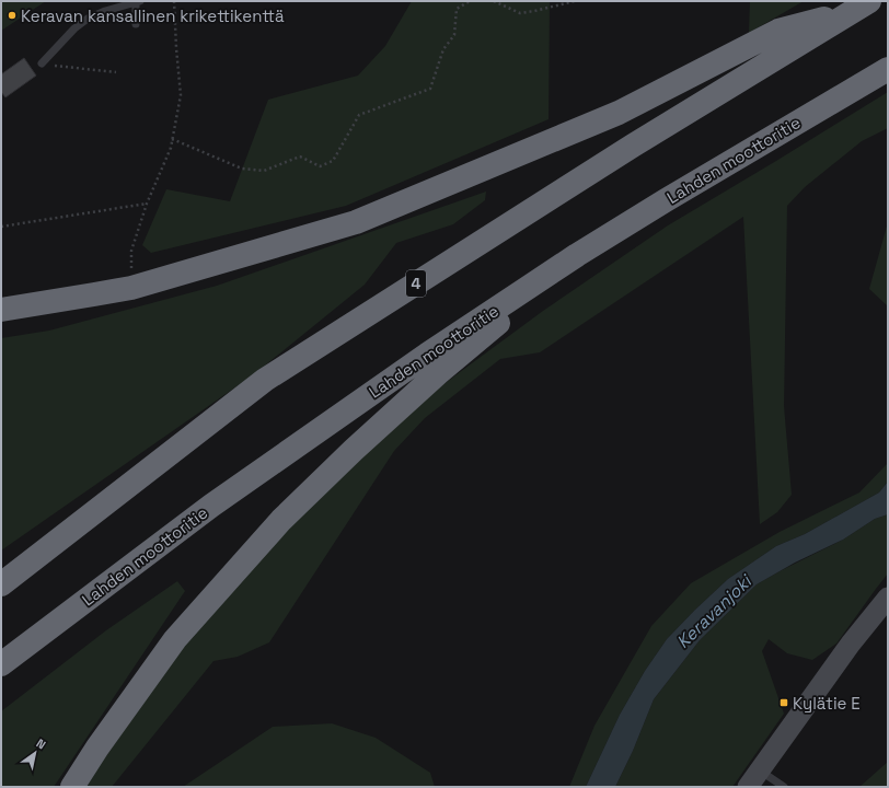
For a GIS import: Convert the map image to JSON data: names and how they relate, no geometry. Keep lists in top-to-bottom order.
{
  "streets": {
    "highway": ["Lahden moottoritie", "4"]
  },
  "water": ["Keravanjoki"],
  "places": {
    "other": ["Keravan kansallinen krikettikenttä"],
    "transit": ["Kylätie E"]
  },
  "north": "top right"
}
